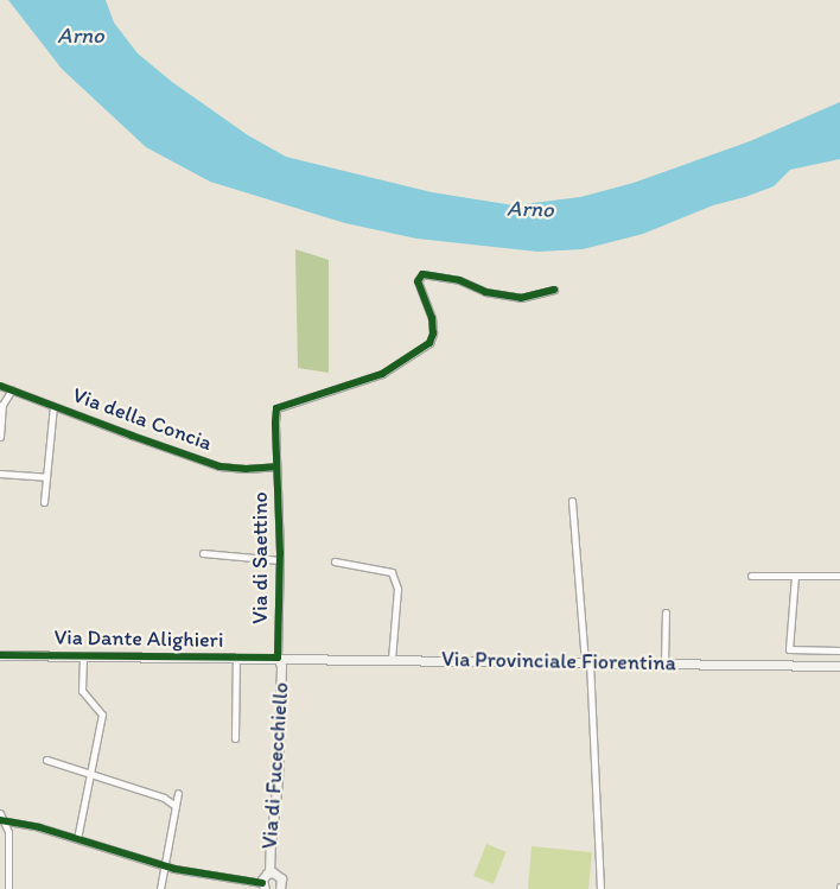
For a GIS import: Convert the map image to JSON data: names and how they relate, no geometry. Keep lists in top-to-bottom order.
{
  "streets": {
    "main road": ["Via Dante Alighieri", "Via Provinciale Fiorentina", "Via di Fucecchiello"],
    "street": ["Via della Concia", "Via di Saettino"]
  },
  "crossings": [
    ["Via della Concia", "Via di Saettino"],
    ["Via di Saettino", "Via Dante Alighieri"],
    ["Via di Saettino", "Via Provinciale Fiorentina"],
    ["Via di Saettino", "Via di Fucecchiello"],
    ["Via Dante Alighieri", "Via Provinciale Fiorentina"],
    ["Via Dante Alighieri", "Via di Fucecchiello"],
    ["Via Provinciale Fiorentina", "Via di Fucecchiello"]
  ],
  "water": ["Arno"]
}
